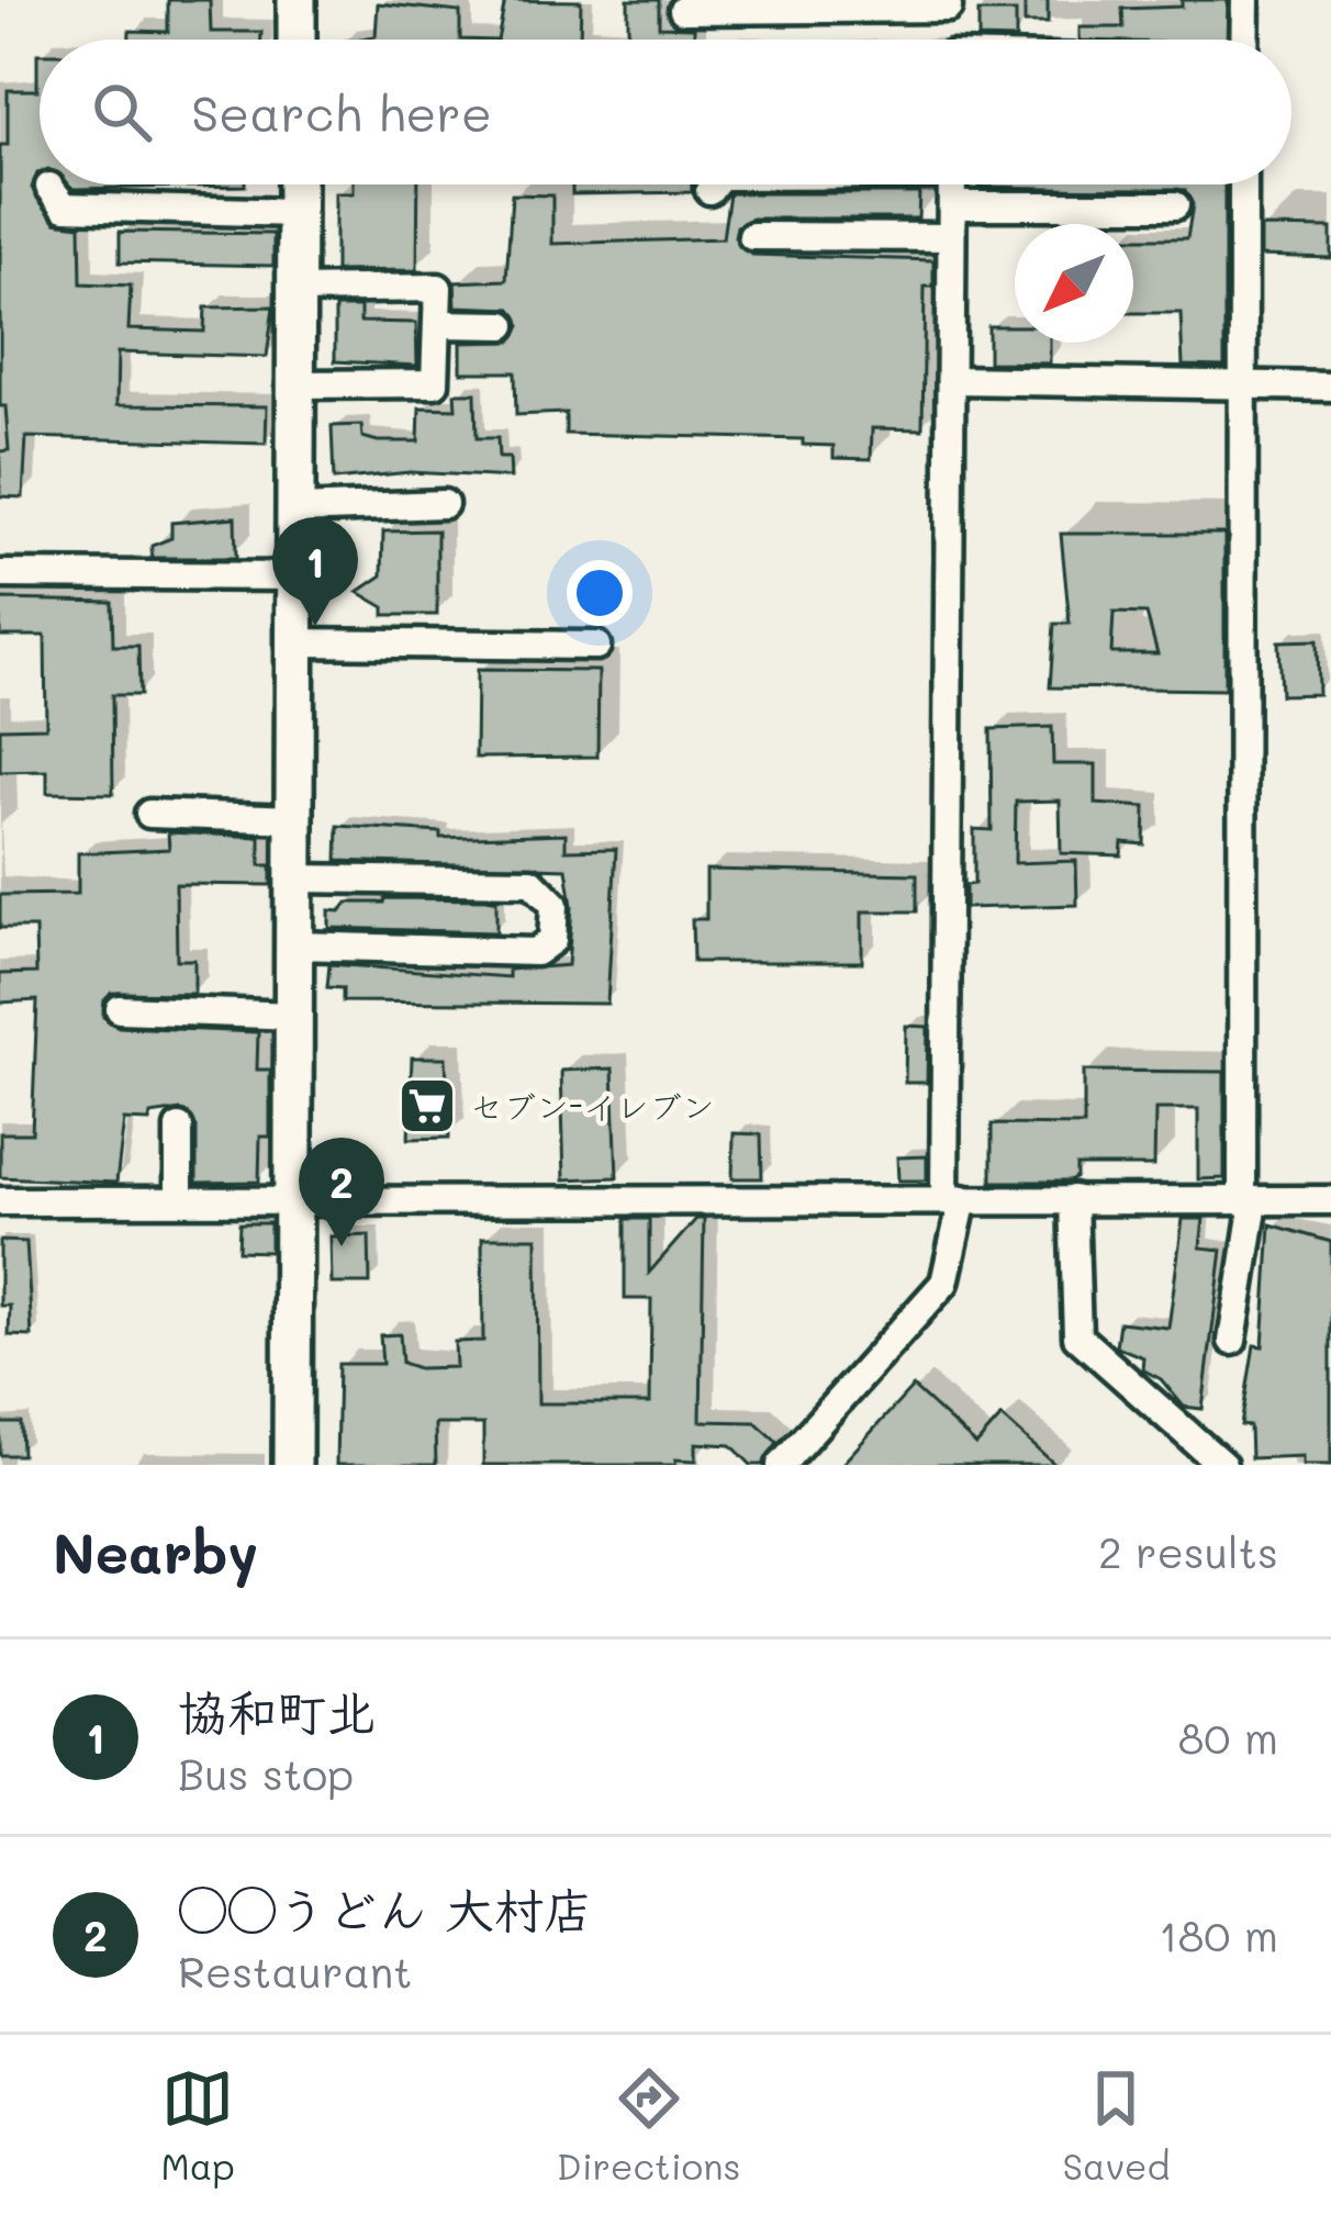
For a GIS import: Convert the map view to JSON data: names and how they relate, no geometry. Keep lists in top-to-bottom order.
{
  "places": {
    "supermarket": ["セブン-イレブン"]
  },
  "north": "bottom left",
  "page": {
    "search": "Search here",
    "pins": ["1", "2"],
    "heading": ["Nearby", "2 results"],
    "list": [
      {
        "mark": "1",
        "name": "協和町北",
        "note": "Bus stop",
        "value": "80 m"
      },
      {
        "mark": "2",
        "name": "◯◯うどん 大村店",
        "note": "Restaurant",
        "value": "180 m"
      }
    ],
    "nav": ["Map", "Directions", "Saved"]
  }
}
